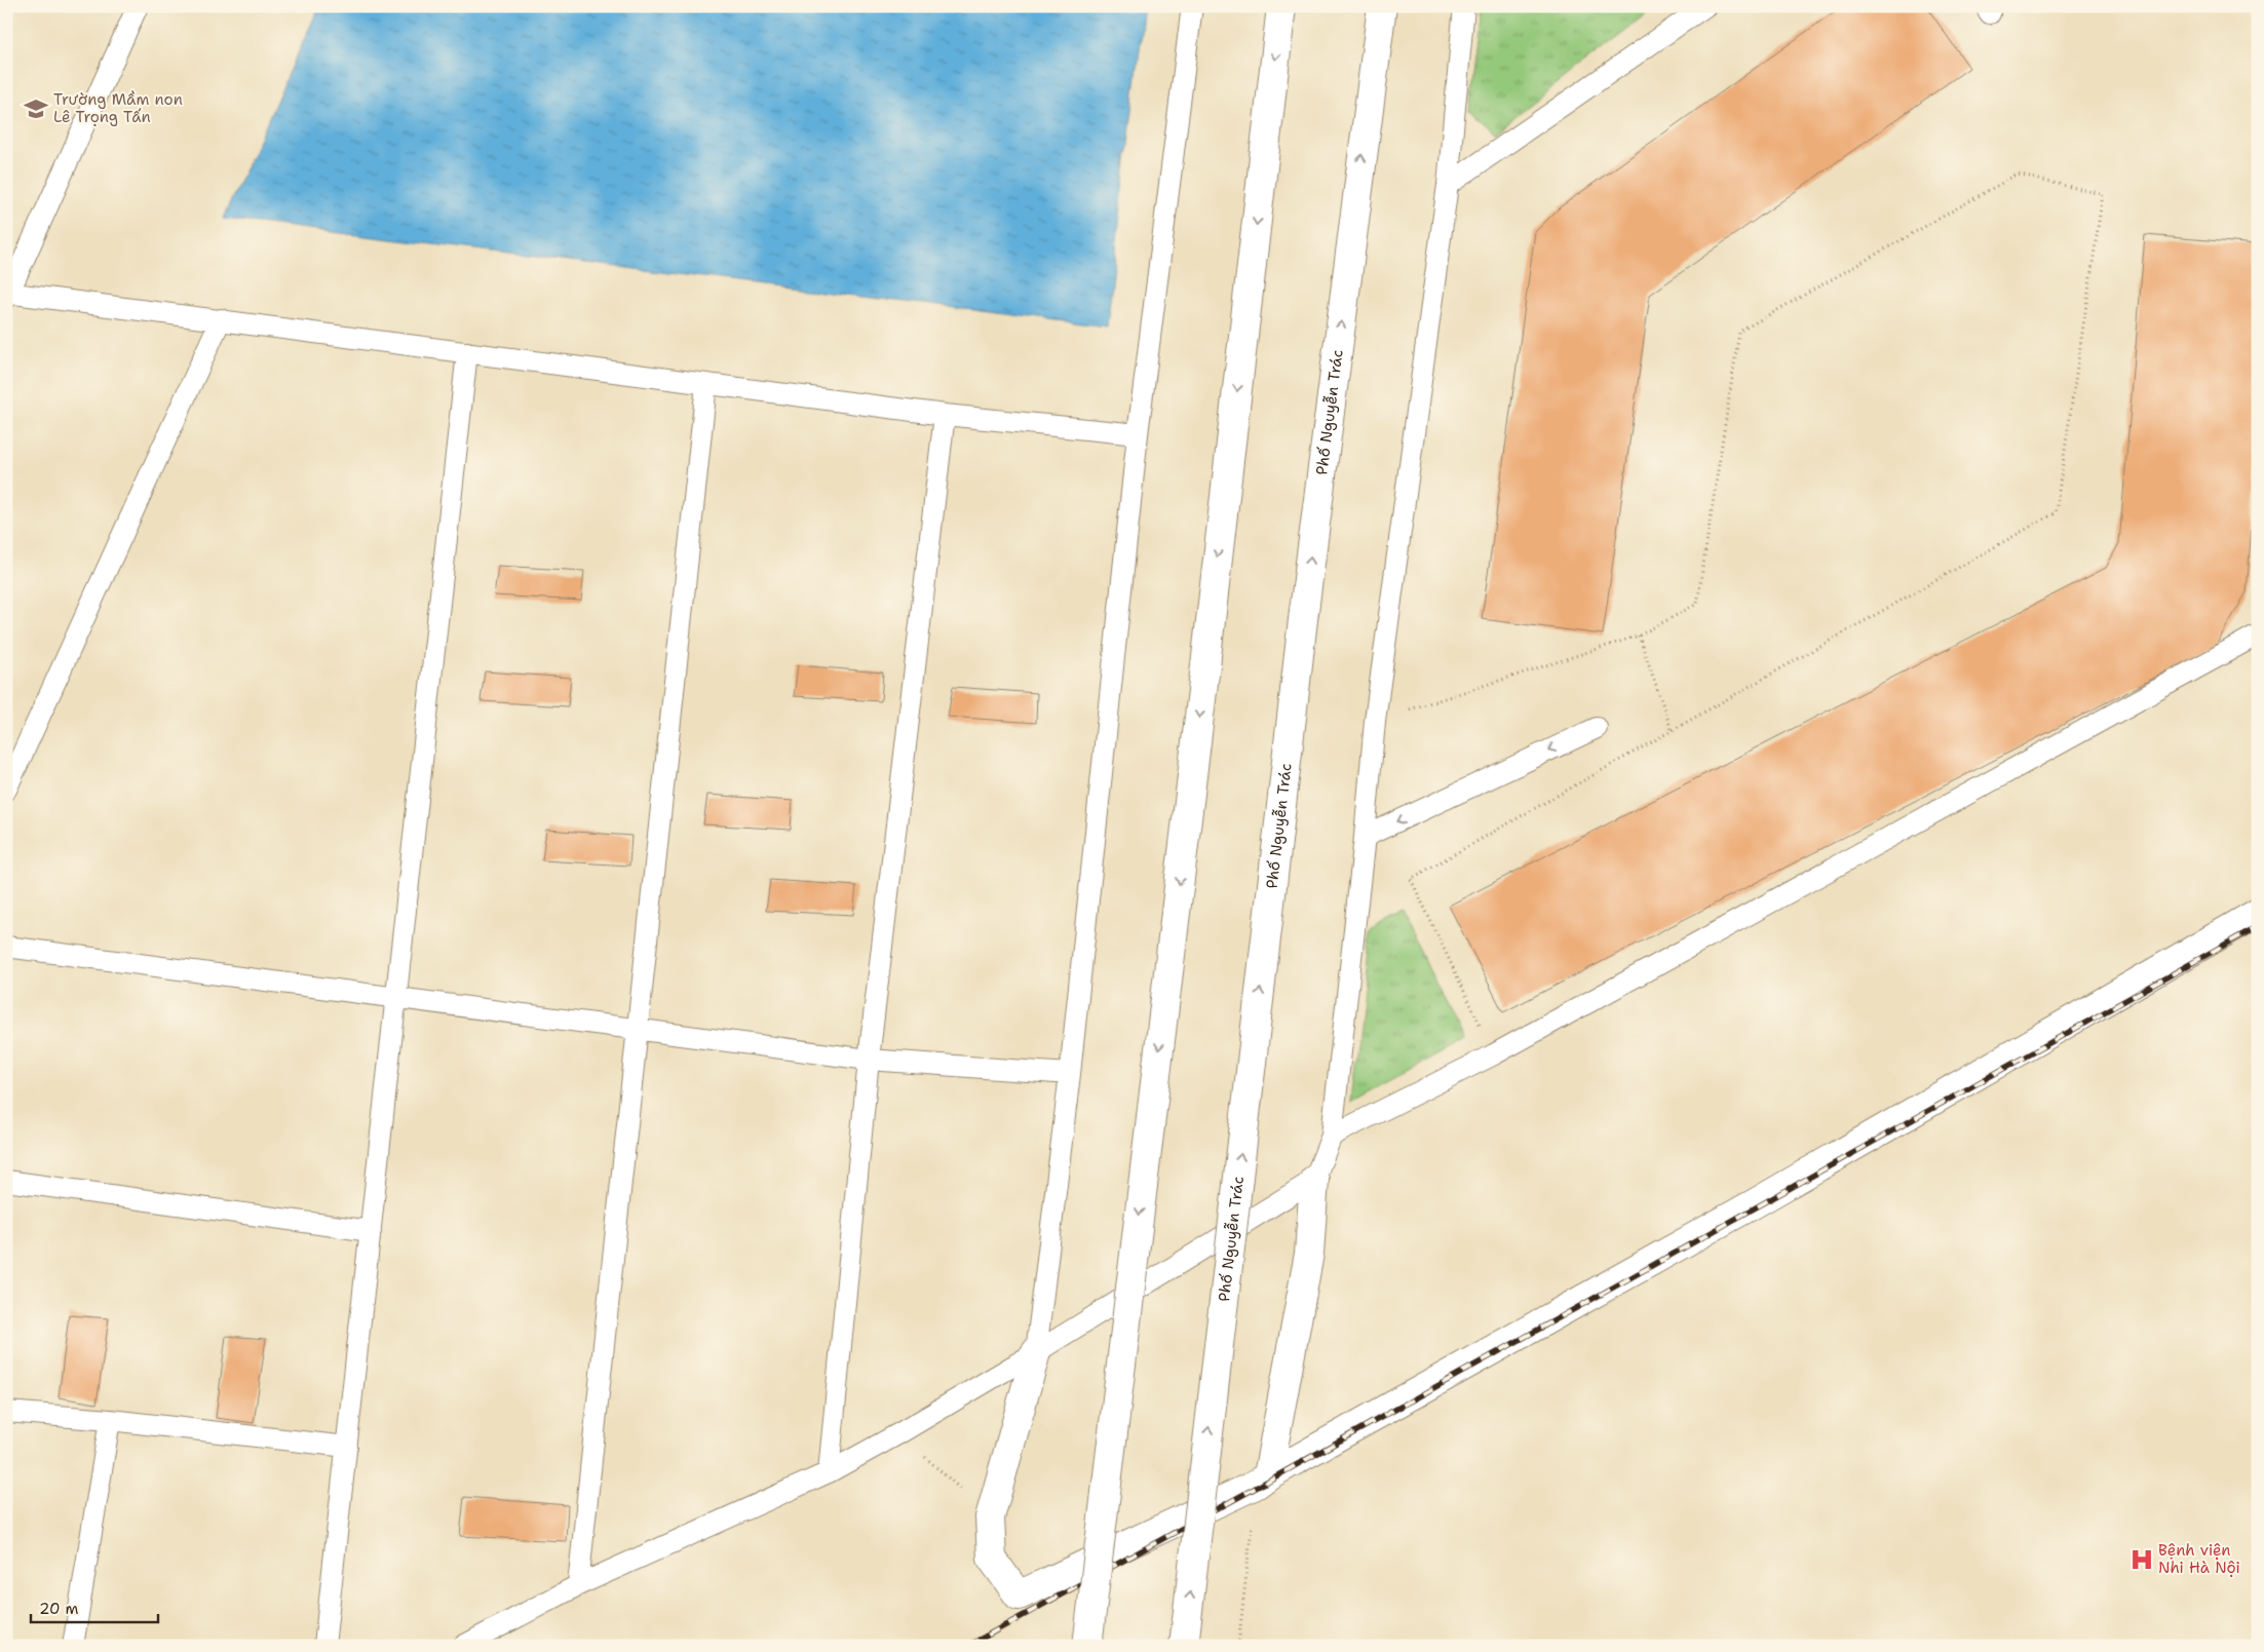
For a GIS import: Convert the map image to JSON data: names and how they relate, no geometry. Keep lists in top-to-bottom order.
{
  "streets": {
    "main road": ["Phố Nguyễn Trác"]
  },
  "places": {
    "school or university": ["Trường Mầm non Lê Trọng Tấn"],
    "hospital": ["Bệnh viện Nhi Hà Nội"]
  },
  "scale_bar": "20 m"
}
